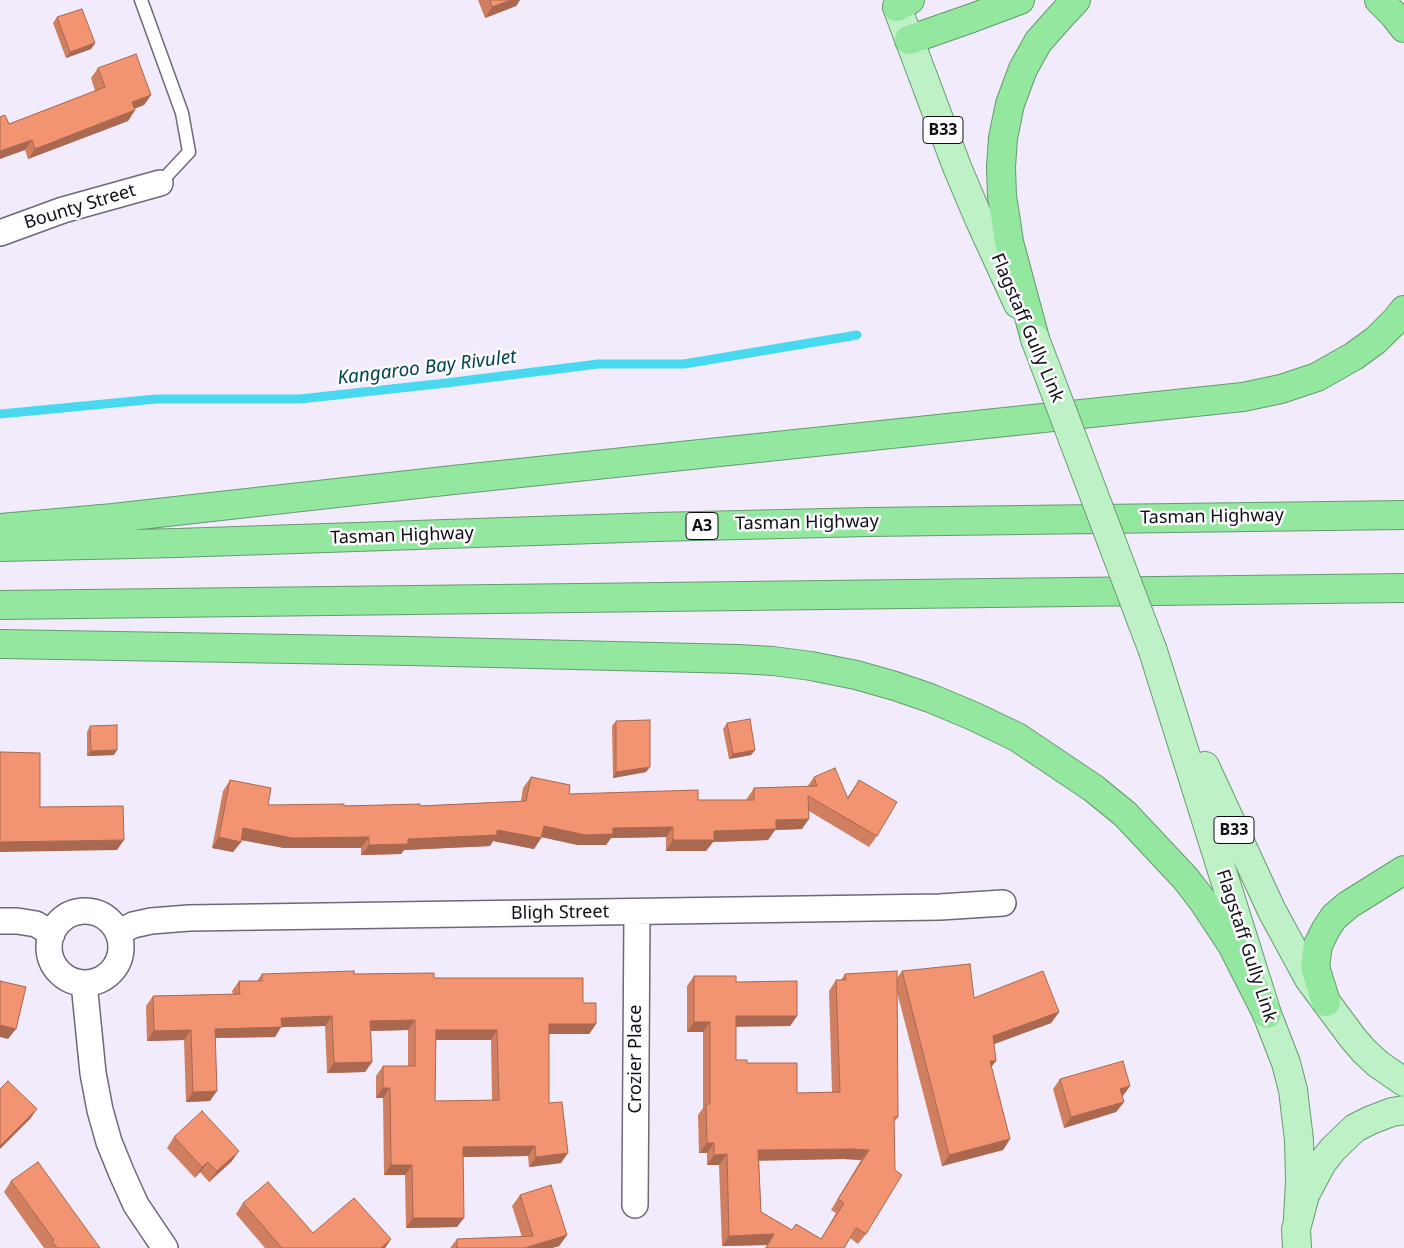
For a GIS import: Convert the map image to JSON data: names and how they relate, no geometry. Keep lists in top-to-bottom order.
{
  "streets": {
    "highway": ["Tasman Highway", "A3"],
    "main road": ["B33", "Flagstaff Gully Link"],
    "street": ["Bounty Street", "Bligh Street", "Crozier Place"]
  },
  "crossings": [
    ["B33", "Flagstaff Gully Link"],
    ["Bligh Street", "Crozier Place"]
  ],
  "water": ["Kangaroo Bay Rivulet"]
}
